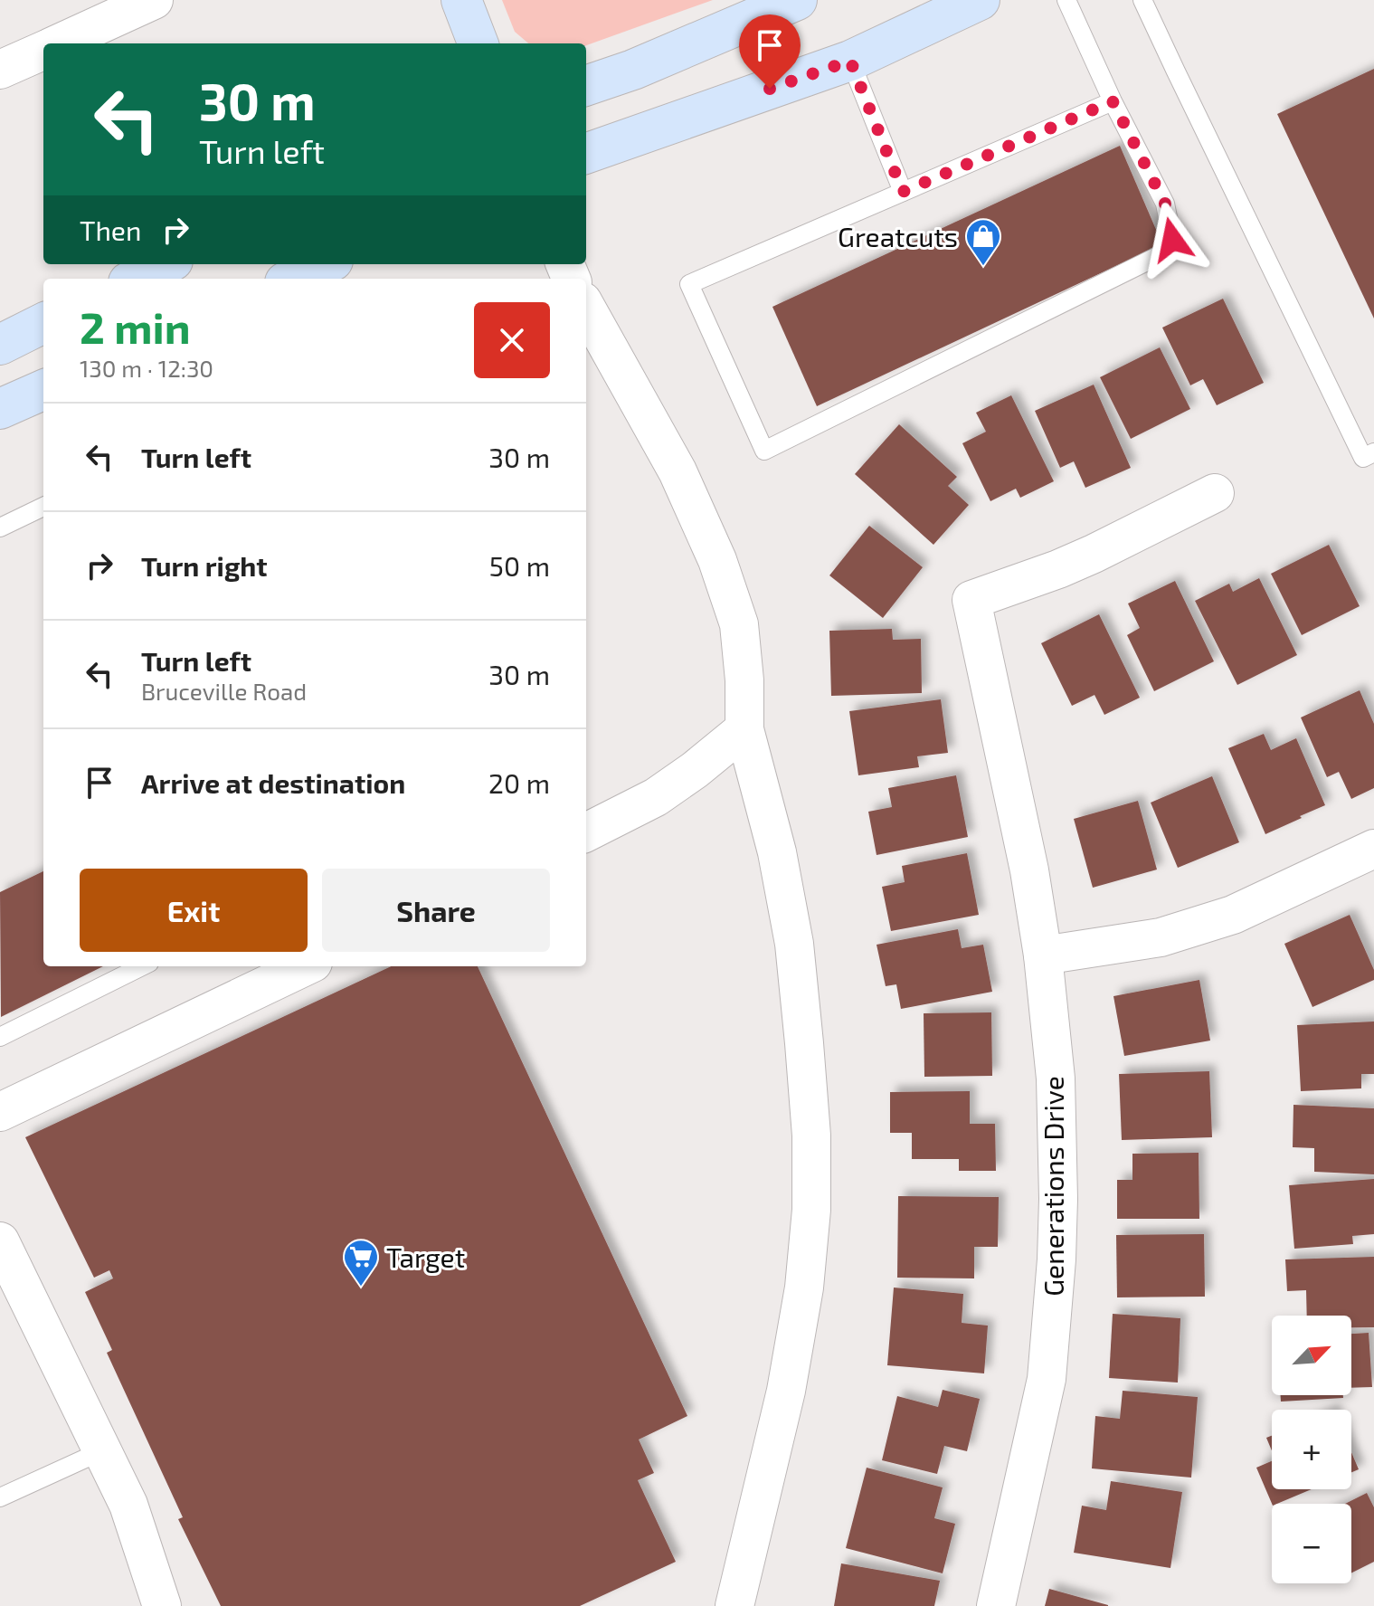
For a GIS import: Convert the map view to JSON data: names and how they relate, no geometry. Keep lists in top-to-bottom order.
{
  "streets": {
    "street": ["Generations Drive"]
  },
  "places": {
    "shop": ["Greatcuts"],
    "supermarket": ["Target"]
  },
  "north": "top right",
  "page": {
    "turn": ["30 m", "Turn left"],
    "then": "Then",
    "heading": ["2 min", "130 m · 12:30"],
    "list": [
      {
        "name": "Turn left",
        "value": "30 m"
      },
      {
        "name": "Turn right",
        "value": "50 m"
      },
      {
        "name": "Turn left",
        "note": "Bruceville Road",
        "value": "30 m"
      },
      {
        "name": "Arrive at destination",
        "value": "20 m"
      }
    ],
    "buttons": ["Exit", "Share"],
    "map_buttons": ["+", "−"]
  }
}
